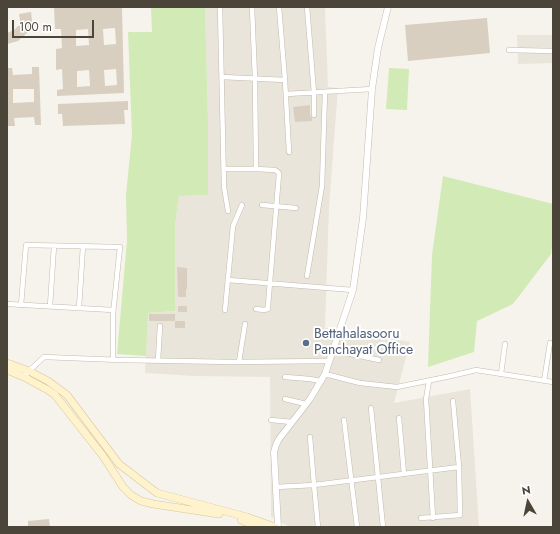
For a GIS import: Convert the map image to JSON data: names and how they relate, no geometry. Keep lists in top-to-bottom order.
{
  "places": ["Bettahalasooru Panchayat Office"],
  "scale_bar": "100 m",
  "north": "top"
}
